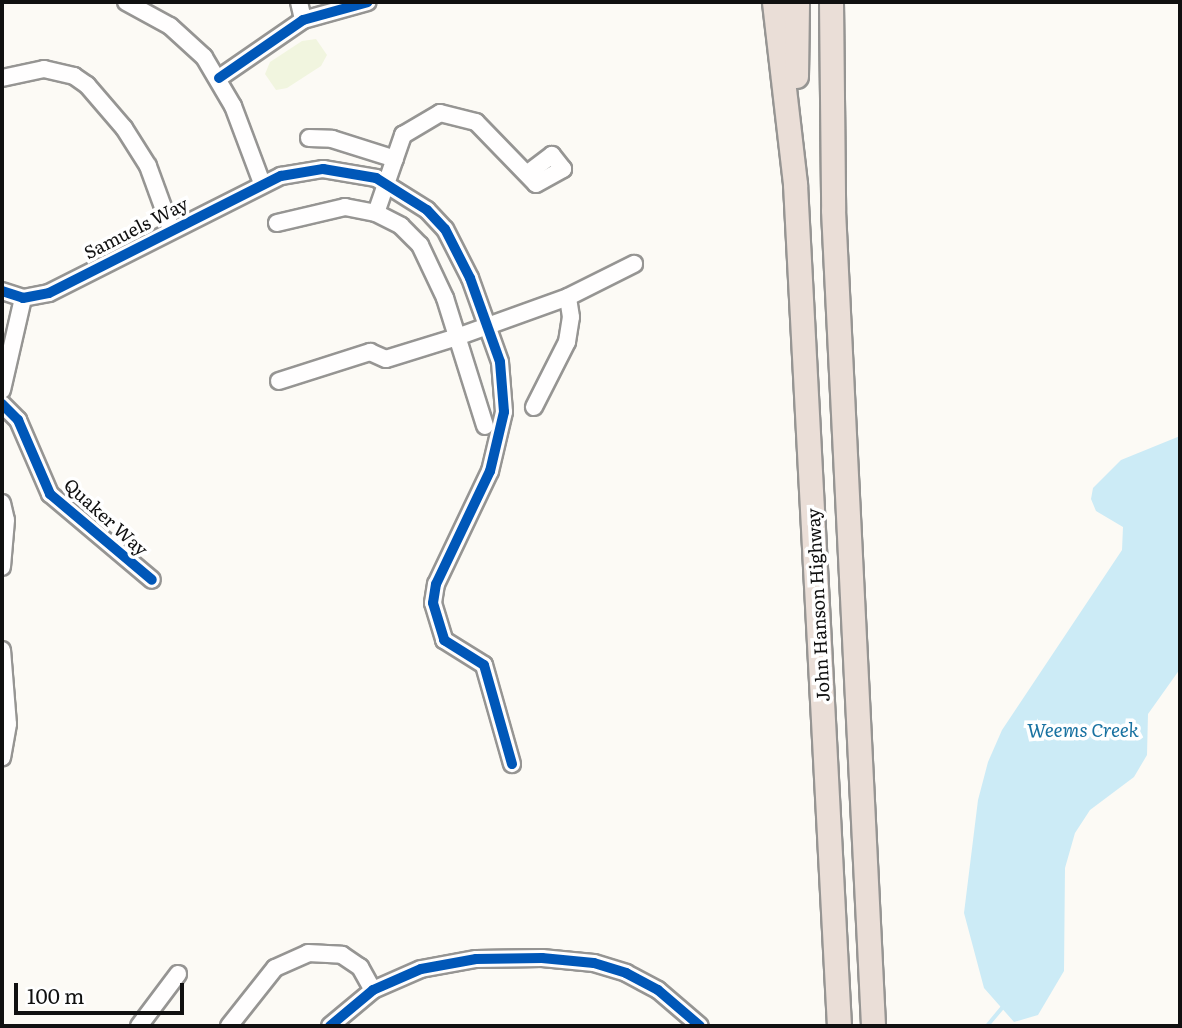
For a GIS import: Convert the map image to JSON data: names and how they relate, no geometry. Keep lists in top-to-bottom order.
{
  "streets": {
    "highway": ["John Hanson Highway"],
    "street": ["Samuels Way", "Quaker Way"]
  },
  "water": ["Weems Creek"],
  "scale_bar": "100 m"
}
